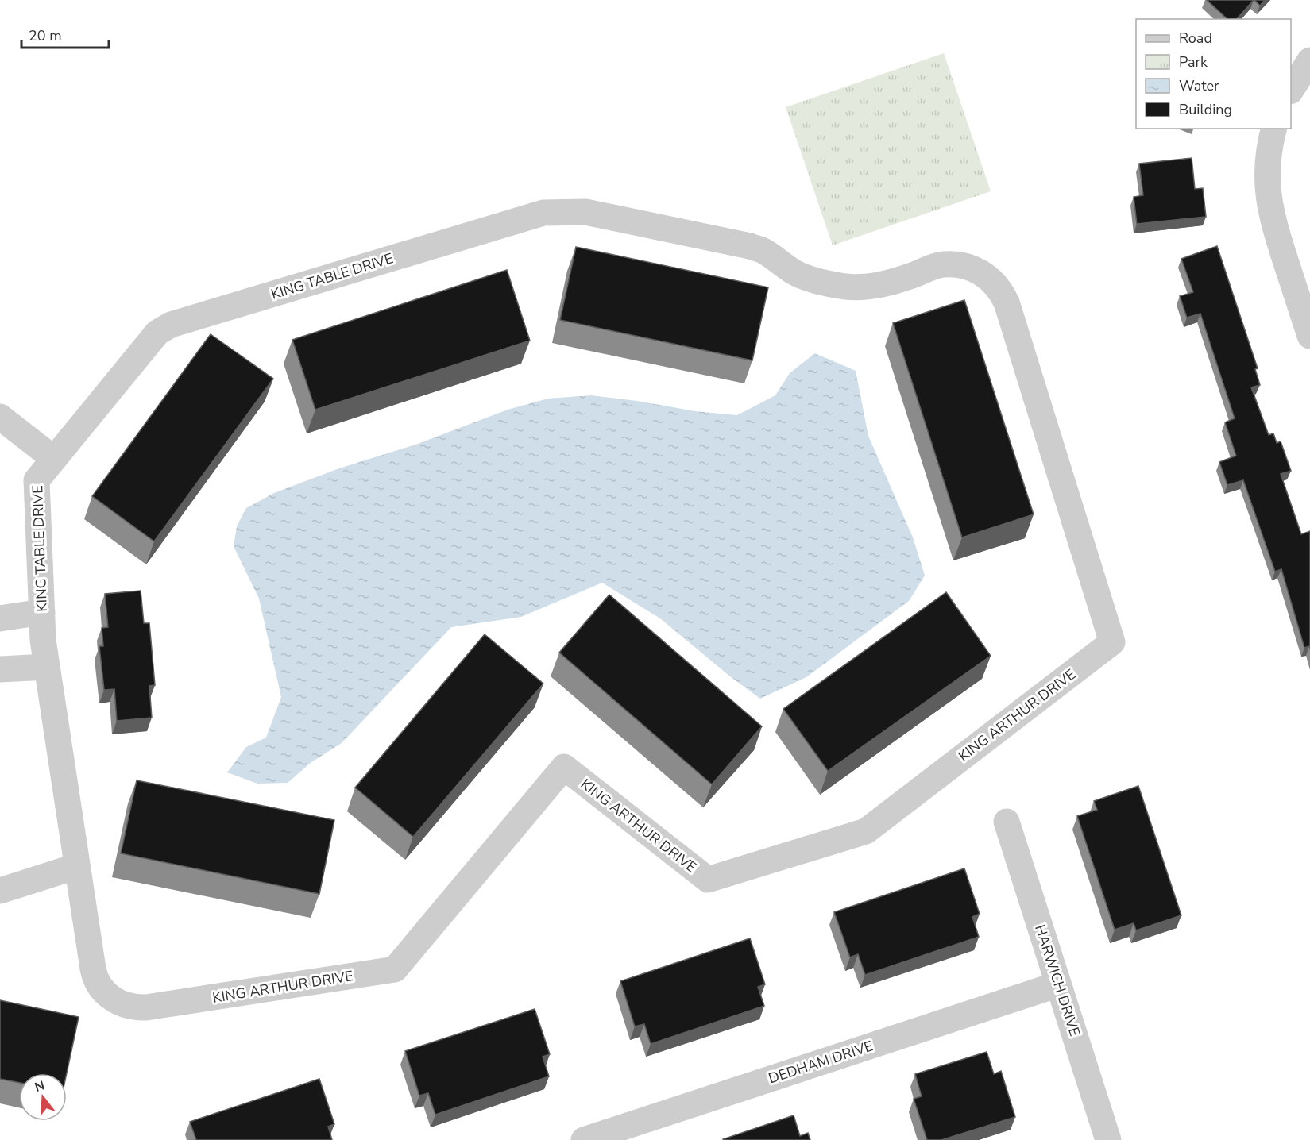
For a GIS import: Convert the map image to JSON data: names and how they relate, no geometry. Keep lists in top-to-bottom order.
{
  "streets": {
    "street": [
      "KING TABLE DRIVE",
      "KING ARTHUR DRIVE",
      "HARWICH DRIVE",
      "DEDHAM DRIVE"
    ]
  },
  "crossings": [
    ["KING TABLE DRIVE", "KING ARTHUR DRIVE"],
    ["HARWICH DRIVE", "DEDHAM DRIVE"]
  ],
  "legend": [
    "Road",
    "Park",
    "Water",
    "Building"
  ],
  "scale_bar": "20 m",
  "north": "top"
}
